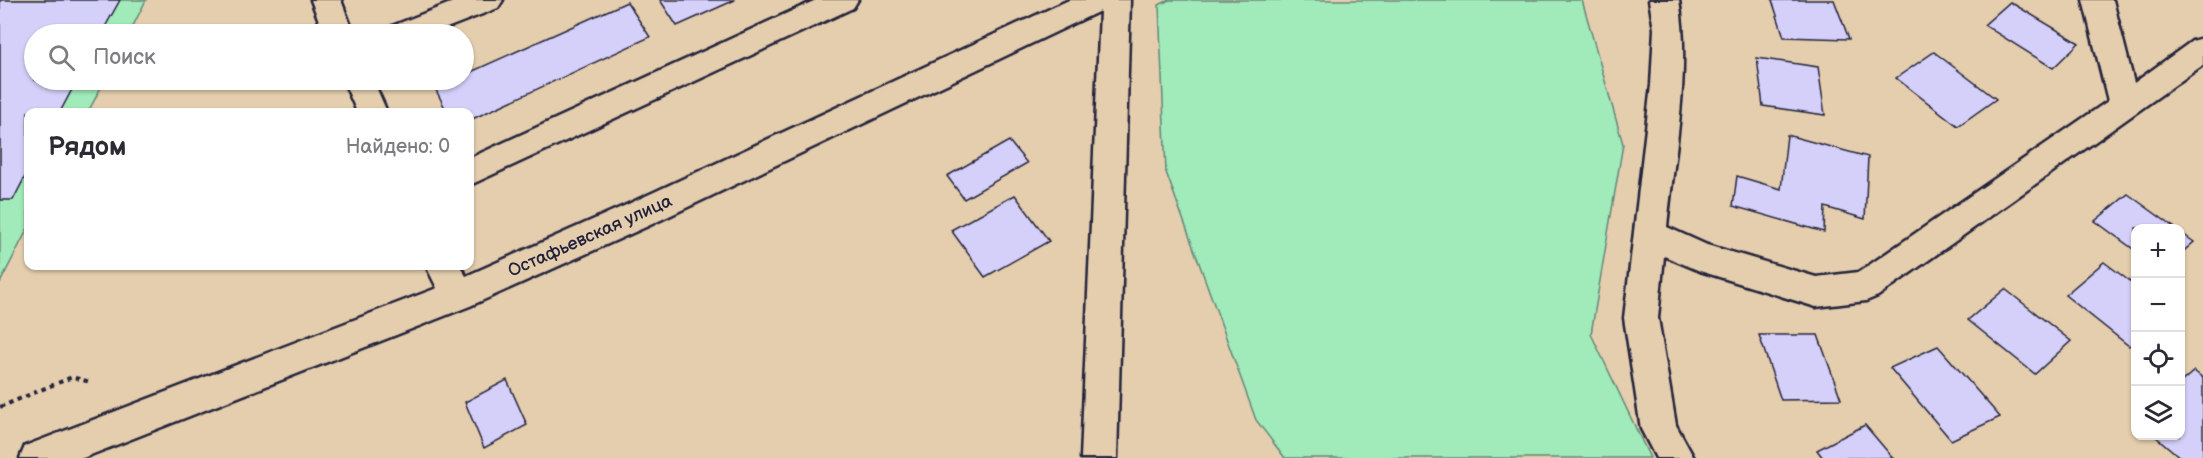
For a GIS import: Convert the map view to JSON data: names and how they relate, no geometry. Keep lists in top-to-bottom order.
{
  "streets": {
    "street": ["Остафьевская улица"]
  },
  "page": {
    "search": "Поиск",
    "heading": ["Рядом", "Найдено: 0"],
    "map_buttons": ["+", "−"]
  }
}
